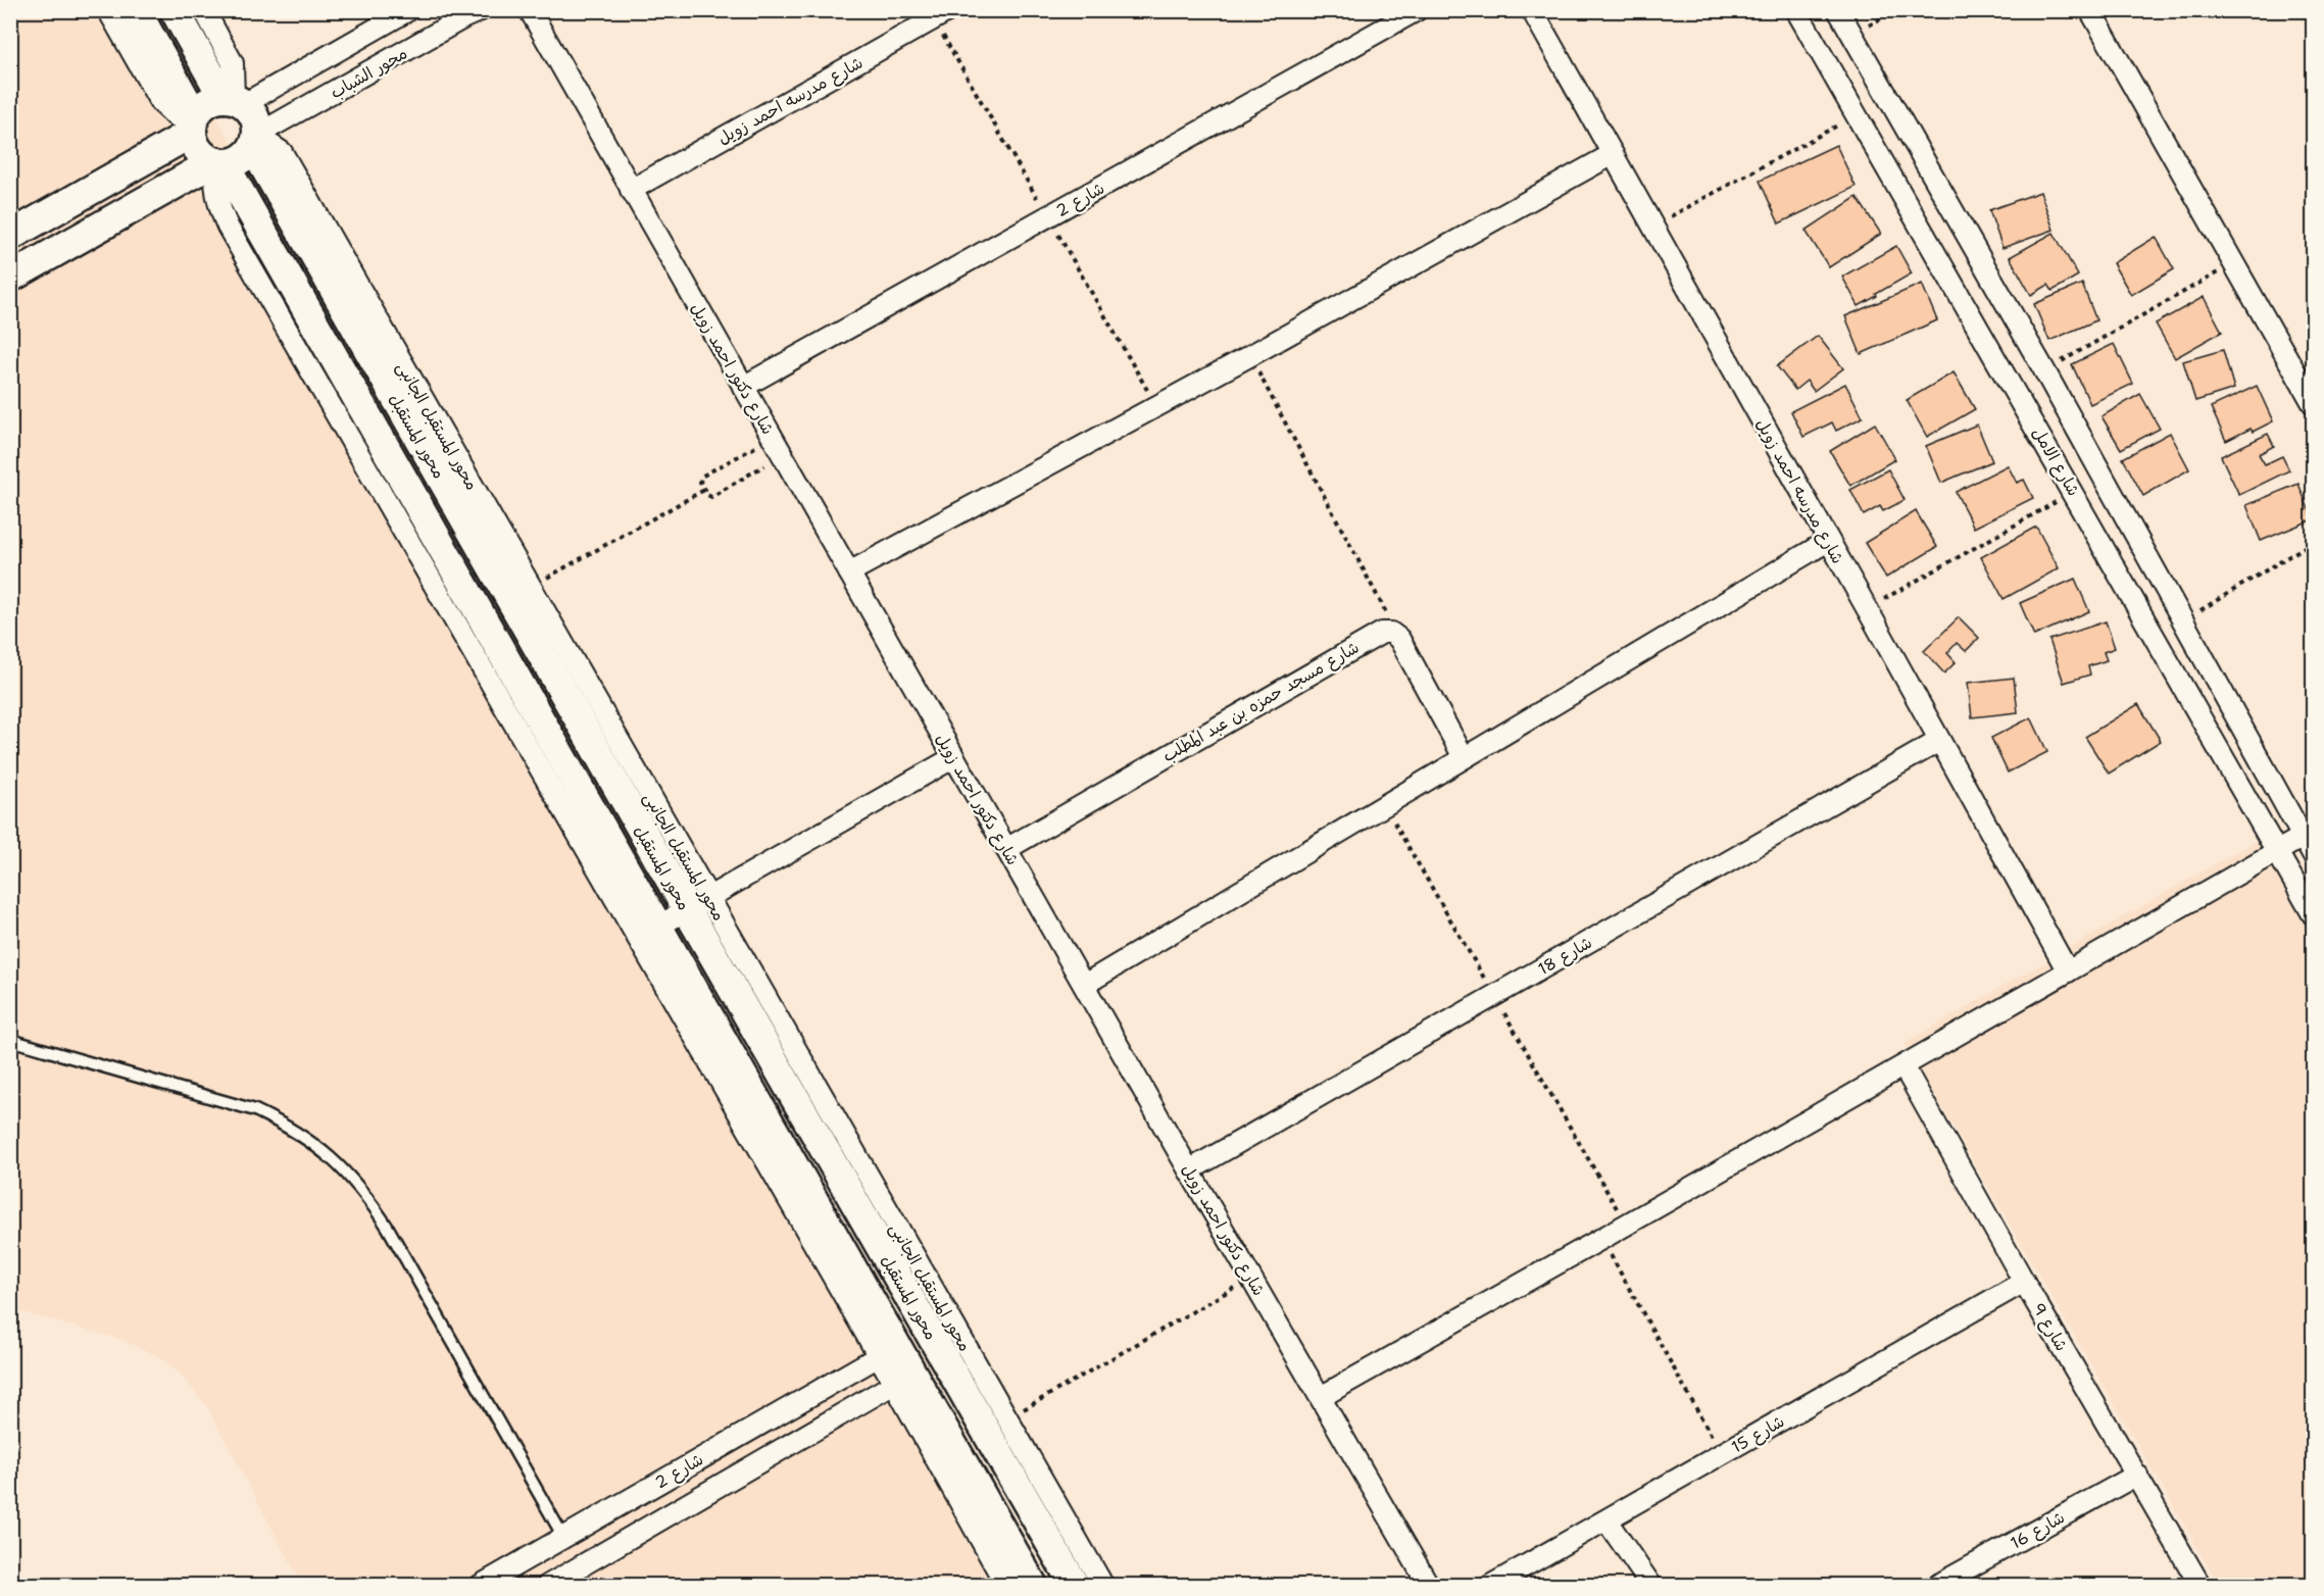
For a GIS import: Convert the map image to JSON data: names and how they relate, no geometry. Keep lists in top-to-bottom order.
{
  "streets": {
    "street": [
      "محور الشباب",
      "شارع مدرسه احمد زويل",
      "شارع 2",
      "شارع دكتور احمد زويل",
      "محور المستقبل الجانبى",
      "محور المستقبل",
      "شارع الامل",
      "شارع مسجد حمزه بن عبد المطلب",
      "شارع 18",
      "شارع 9",
      "شارع 15",
      "شارع 16"
    ]
  },
  "crossings": [
    ["محور الشباب", "محور المستقبل الجانبى"],
    ["محور الشباب", "محور المستقبل"],
    ["شارع مدرسه احمد زويل", "شارع دكتور احمد زويل"],
    ["شارع مدرسه احمد زويل", "شارع 18"],
    ["شارع 2", "شارع دكتور احمد زويل"],
    ["شارع دكتور احمد زويل", "شارع مسجد حمزه بن عبد المطلب"],
    ["شارع دكتور احمد زويل", "شارع 18"],
    ["محور المستقبل الجانبى", "محور المستقبل"],
    ["شارع 9", "شارع 15"],
    ["شارع 9", "شارع 16"]
  ]
}
